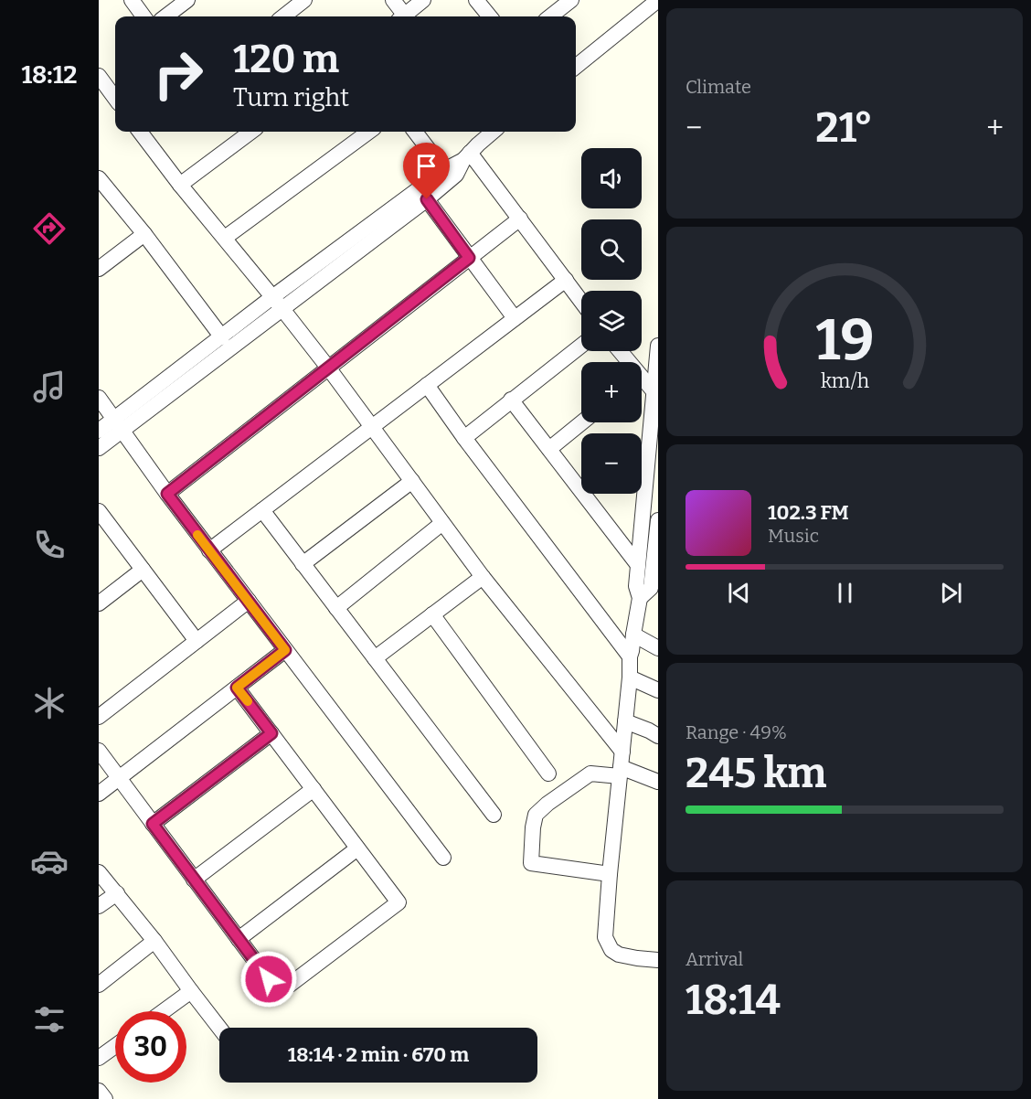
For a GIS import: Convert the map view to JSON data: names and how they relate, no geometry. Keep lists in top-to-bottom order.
{
  "page": {
    "tabs": "18:12",
    "tile": [
      "Climate",
      ["Range · 49%", "245 km"],
      ["Arrival", "18:14"]
    ],
    "turn": ["120 m", "Turn right"],
    "heat": ["−", "21°", "+"],
    "map_buttons": ["+", "−"],
    "song": ["102.3 FM", "Music"],
    "limit": "30",
    "trip": "18:14 · 2 min · 670 m",
    "gauge": ["19", "km/h"]
  }
}
